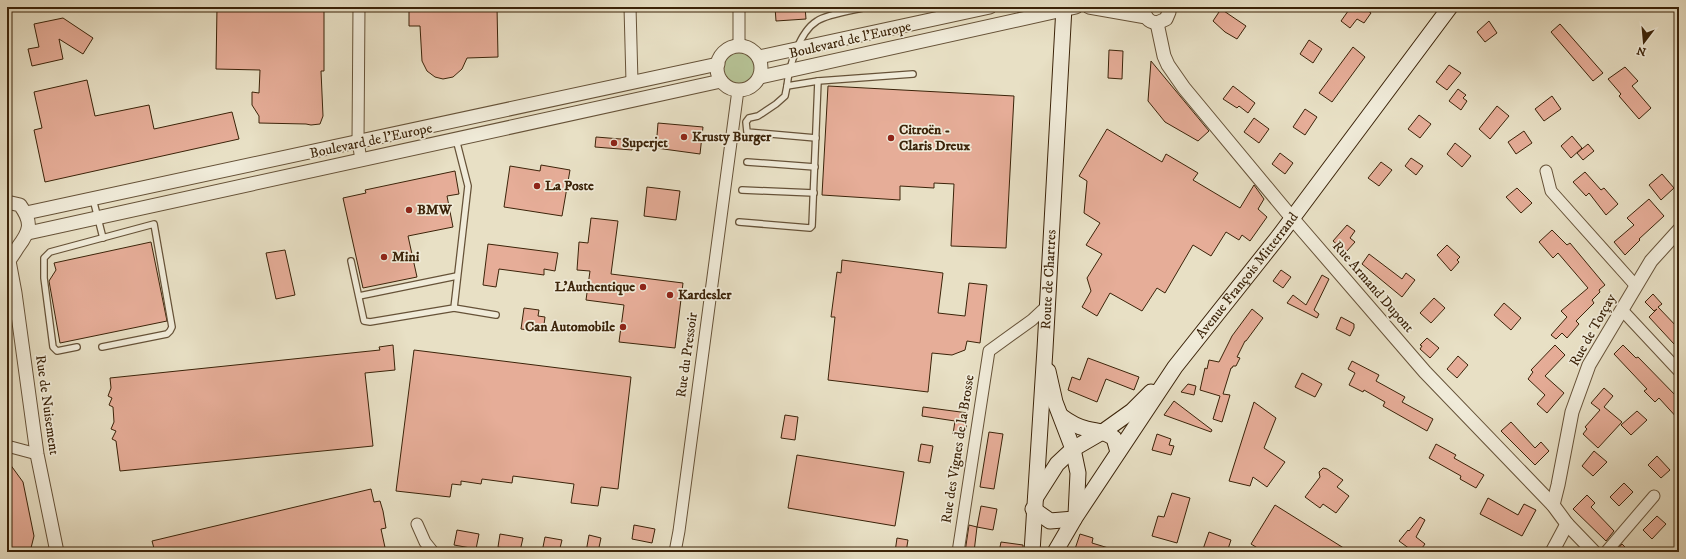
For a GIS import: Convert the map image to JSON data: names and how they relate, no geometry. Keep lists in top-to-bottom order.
{
  "streets": {
    "main road": ["Avenue François Mitterrand", "Route de Chartres"],
    "street": [
      "Boulevard de l'Europe",
      "Rue Armand Dupont",
      "Rue de Torçay",
      "Rue du Pressoir",
      "Rue de Nuisement",
      "Rue des Vignes de la Brosse"
    ]
  },
  "crossings": [
    ["Boulevard de l'Europe", "Route de Chartres"],
    ["Boulevard de l'Europe", "Rue du Pressoir"],
    ["Avenue François Mitterrand", "Rue Armand Dupont"],
    ["Route de Chartres", "Rue des Vignes de la Brosse"],
    ["Rue Armand Dupont", "Rue de Torçay"]
  ],
  "places": [
    "Krusty Burger",
    "Citroën - Claris Dreux",
    "Superjet",
    "La Poste",
    "BMW",
    "Mini",
    "L'Authentique",
    "Kardesler",
    "Can Automobile"
  ],
  "north": "bottom"
}
